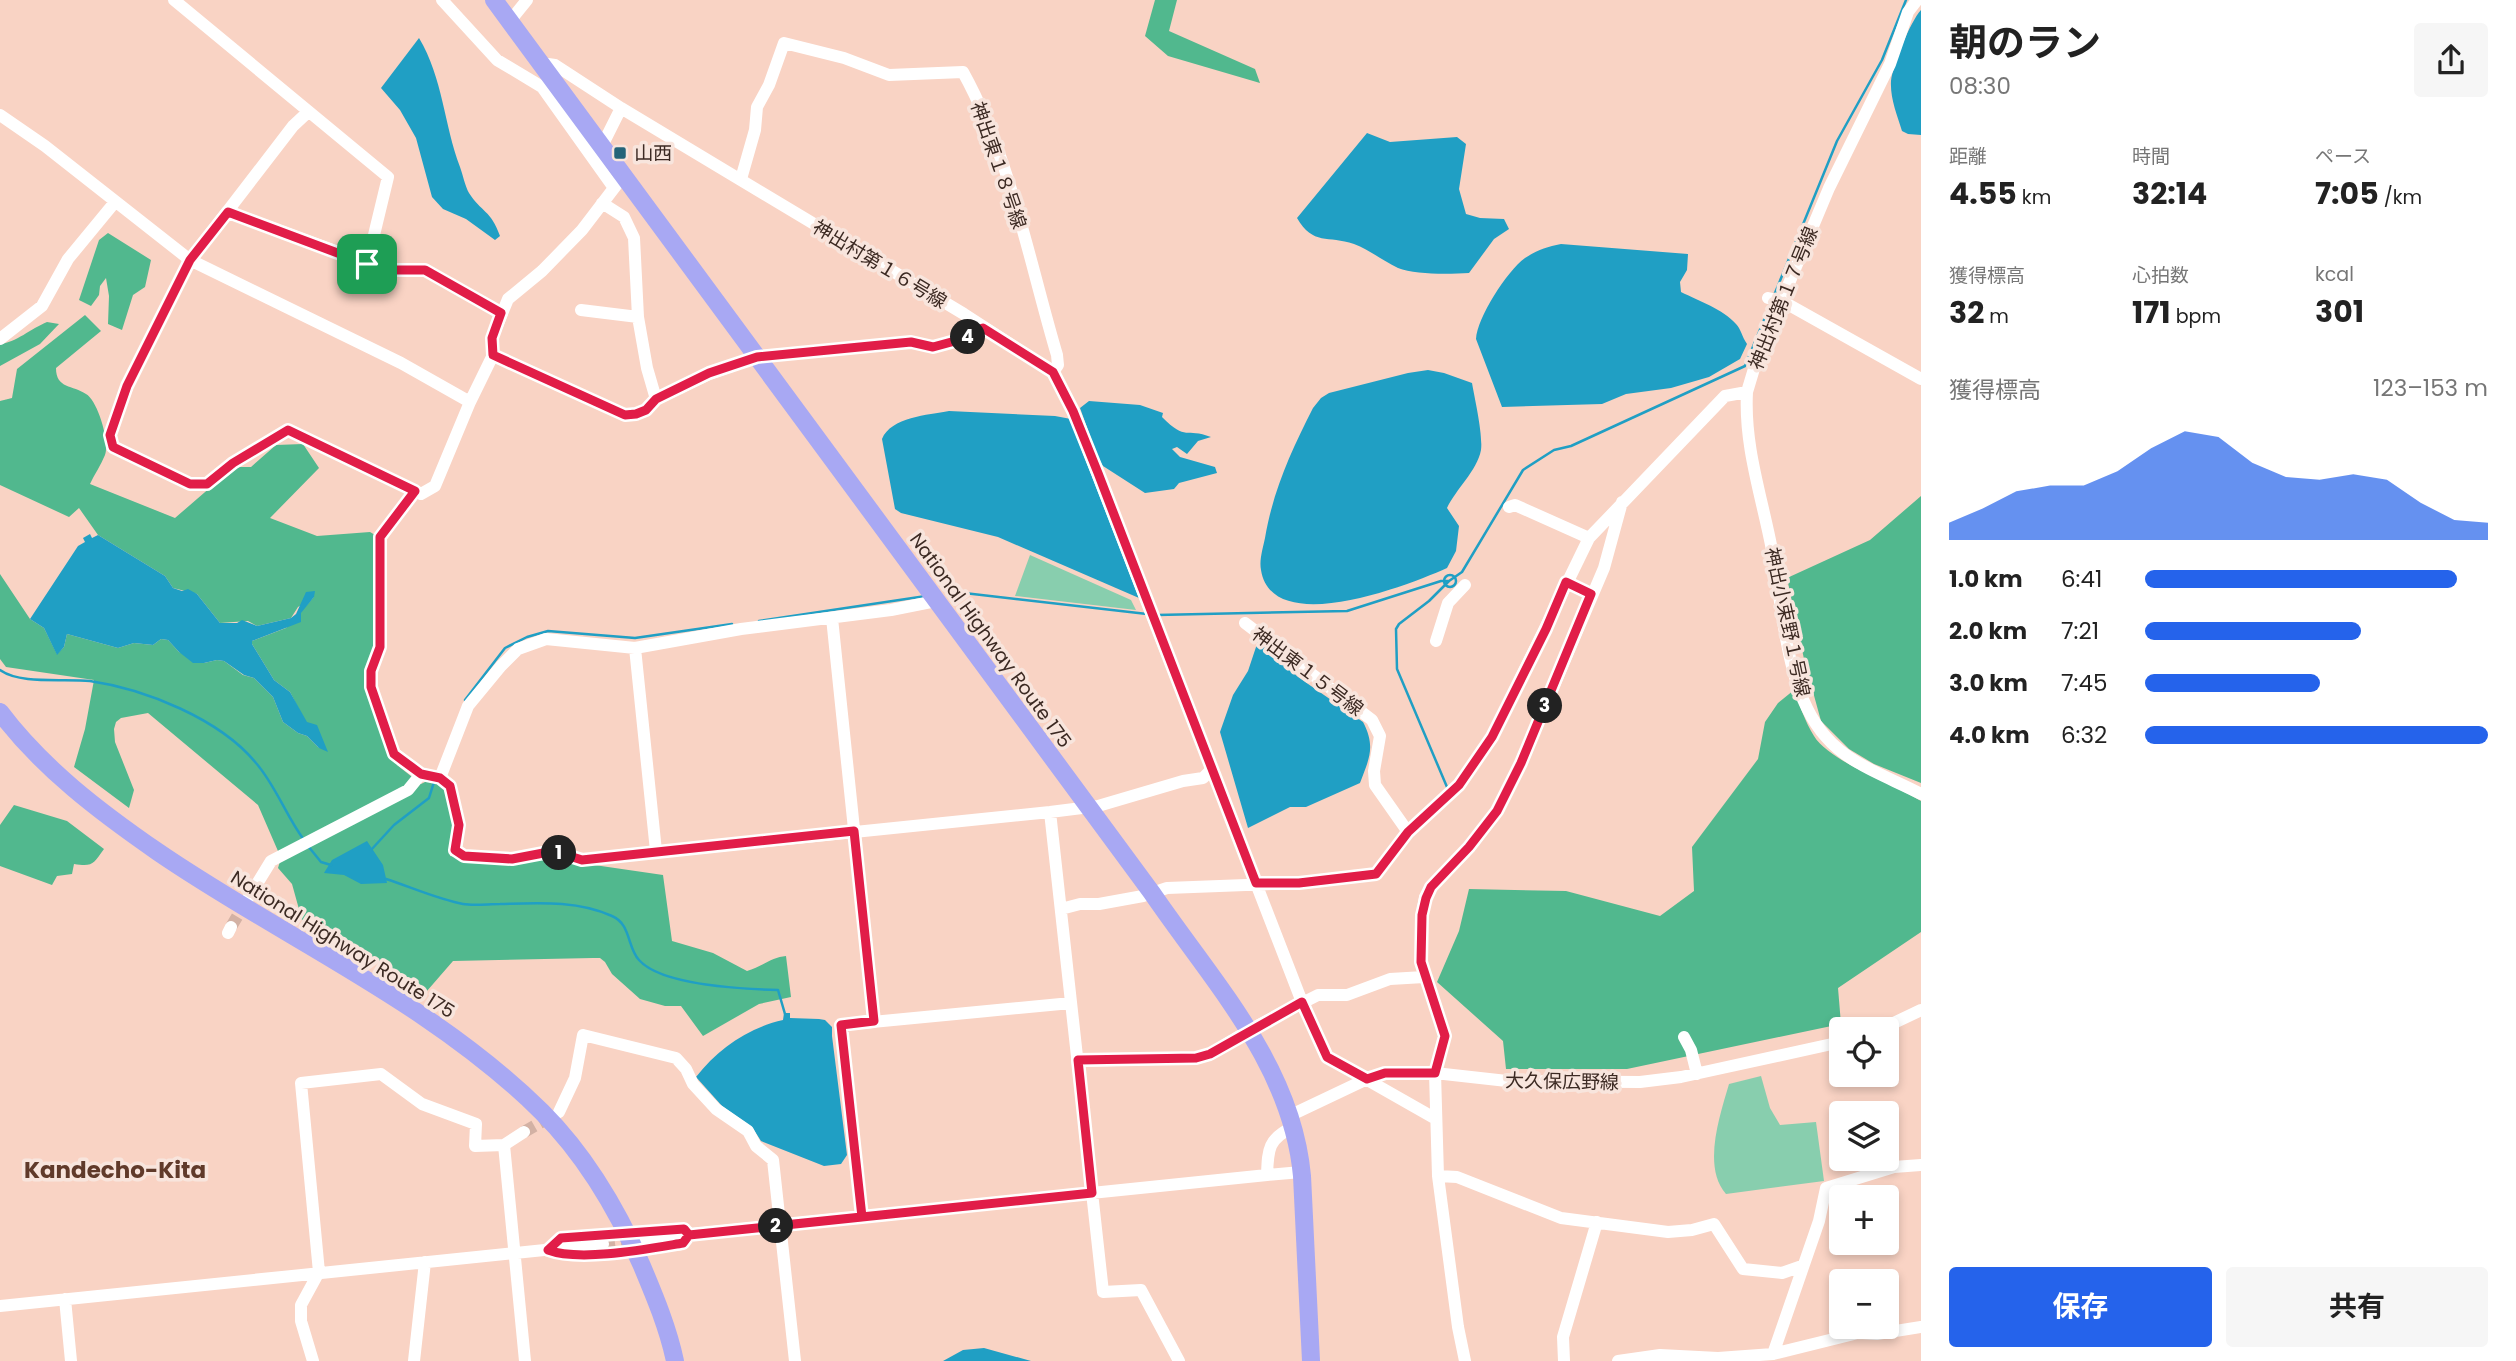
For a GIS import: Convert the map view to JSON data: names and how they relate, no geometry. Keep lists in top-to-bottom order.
{
  "streets": {
    "highway": ["National Highway Route 175"],
    "street": [
      "神出東１８号線",
      "神出村第１６号線",
      "神出村第１７号線",
      "神出小束野１号線",
      "神出東１５号線",
      "大久保広野線"
    ]
  },
  "crossings": [
    ["神出東１８号線", "神出村第１６号線"],
    ["神出村第１６号線", "National Highway Route 175"],
    ["神出村第１７号線", "神出小束野１号線"],
    ["神出村第１７号線", "National Highway Route 175"],
    ["神出村第１７号線", "神出東１５号線"],
    ["National Highway Route 175", "大久保広野線"]
  ],
  "districts": ["Kandecho-Kita"],
  "places": {
    "transit": ["山西"]
  },
  "page": {
    "heading": ["朝のラン", "08:30"],
    "stats": [
      ["距離", "4.55 km"],
      ["時間", "32:14"],
      ["ペース", "7:05 /km"],
      ["獲得標高", "32 m"],
      ["心拍数", "171 bpm"],
      ["kcal", "301"]
    ],
    "pins": [
      "4",
      "3",
      "1",
      "2"
    ],
    "chart": ["獲得標高", "123–153 m"],
    "list": [
      {
        "name": "1.0 km",
        "note": "6:41"
      },
      {
        "name": "2.0 km",
        "note": "7:21"
      },
      {
        "name": "3.0 km",
        "note": "7:45"
      },
      {
        "name": "4.0 km",
        "note": "6:32"
      }
    ],
    "map_buttons": ["+", "−"],
    "buttons": ["保存", "共有"]
  }
}
